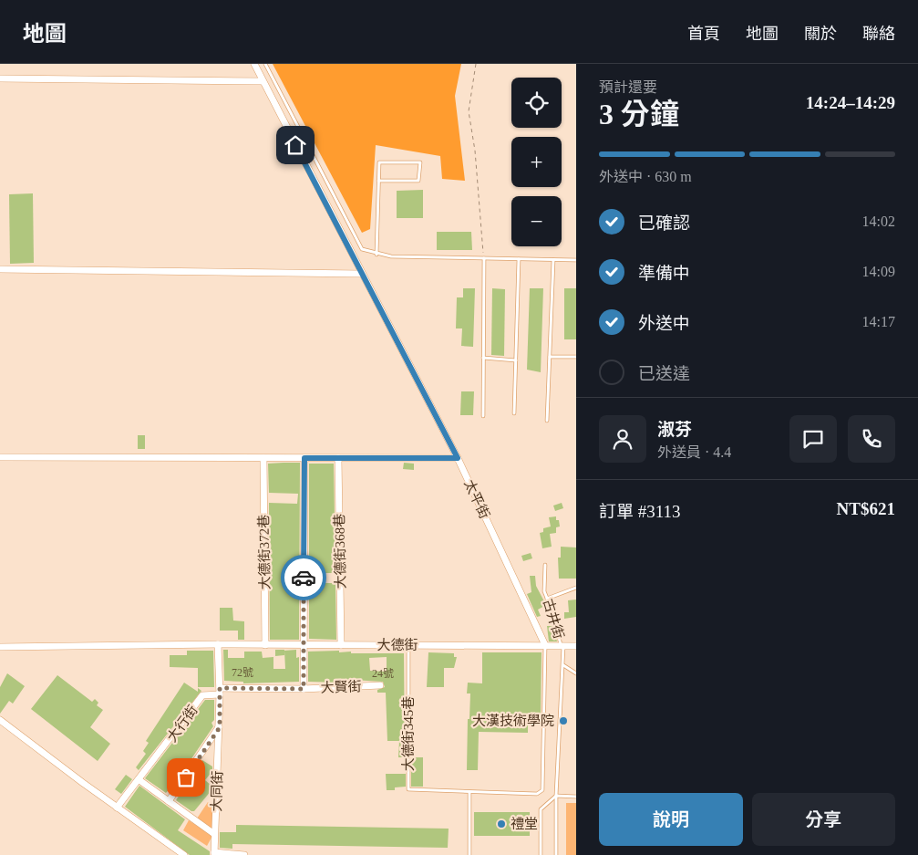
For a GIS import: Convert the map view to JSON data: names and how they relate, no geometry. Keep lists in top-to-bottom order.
{
  "streets": {
    "street": [
      "太平街",
      "大德街368巷",
      "大德街372巷",
      "大德街",
      "大賢街",
      "大行街",
      "大同街"
    ],
    "lane": ["古井街", "大德街345巷"]
  },
  "crossings": [
    ["太平街", "大德街"],
    ["大德街368巷", "大德街"],
    ["大德街372巷", "大德街"],
    ["古井街", "大德街"],
    ["大德街", "大德街345巷"],
    ["大德街", "大同街"],
    ["大賢街", "大行街"],
    ["大賢街", "大同街"],
    ["大行街", "大同街"]
  ],
  "places": ["大漢技術學院", "禮堂"],
  "house_numbers": ["72號", "24號"],
  "page": {
    "header": "地圖",
    "nav": [
      "首頁",
      "地圖",
      "關於",
      "聯絡"
    ],
    "heading": ["3 分鐘", "預計還要", "14:24–14:29"],
    "panel": [
      "淑芬",
      "外送員 · 4.4",
      "訂單 #3113",
      "NT$621"
    ],
    "map_buttons": ["+", "−"],
    "bar": "外送中 · 630 m",
    "list": [
      ["已確認", "14:02"],
      ["準備中", "14:09"],
      ["外送中", "14:17"],
      "已送達"
    ],
    "buttons": ["說明", "分享"]
  }
}
